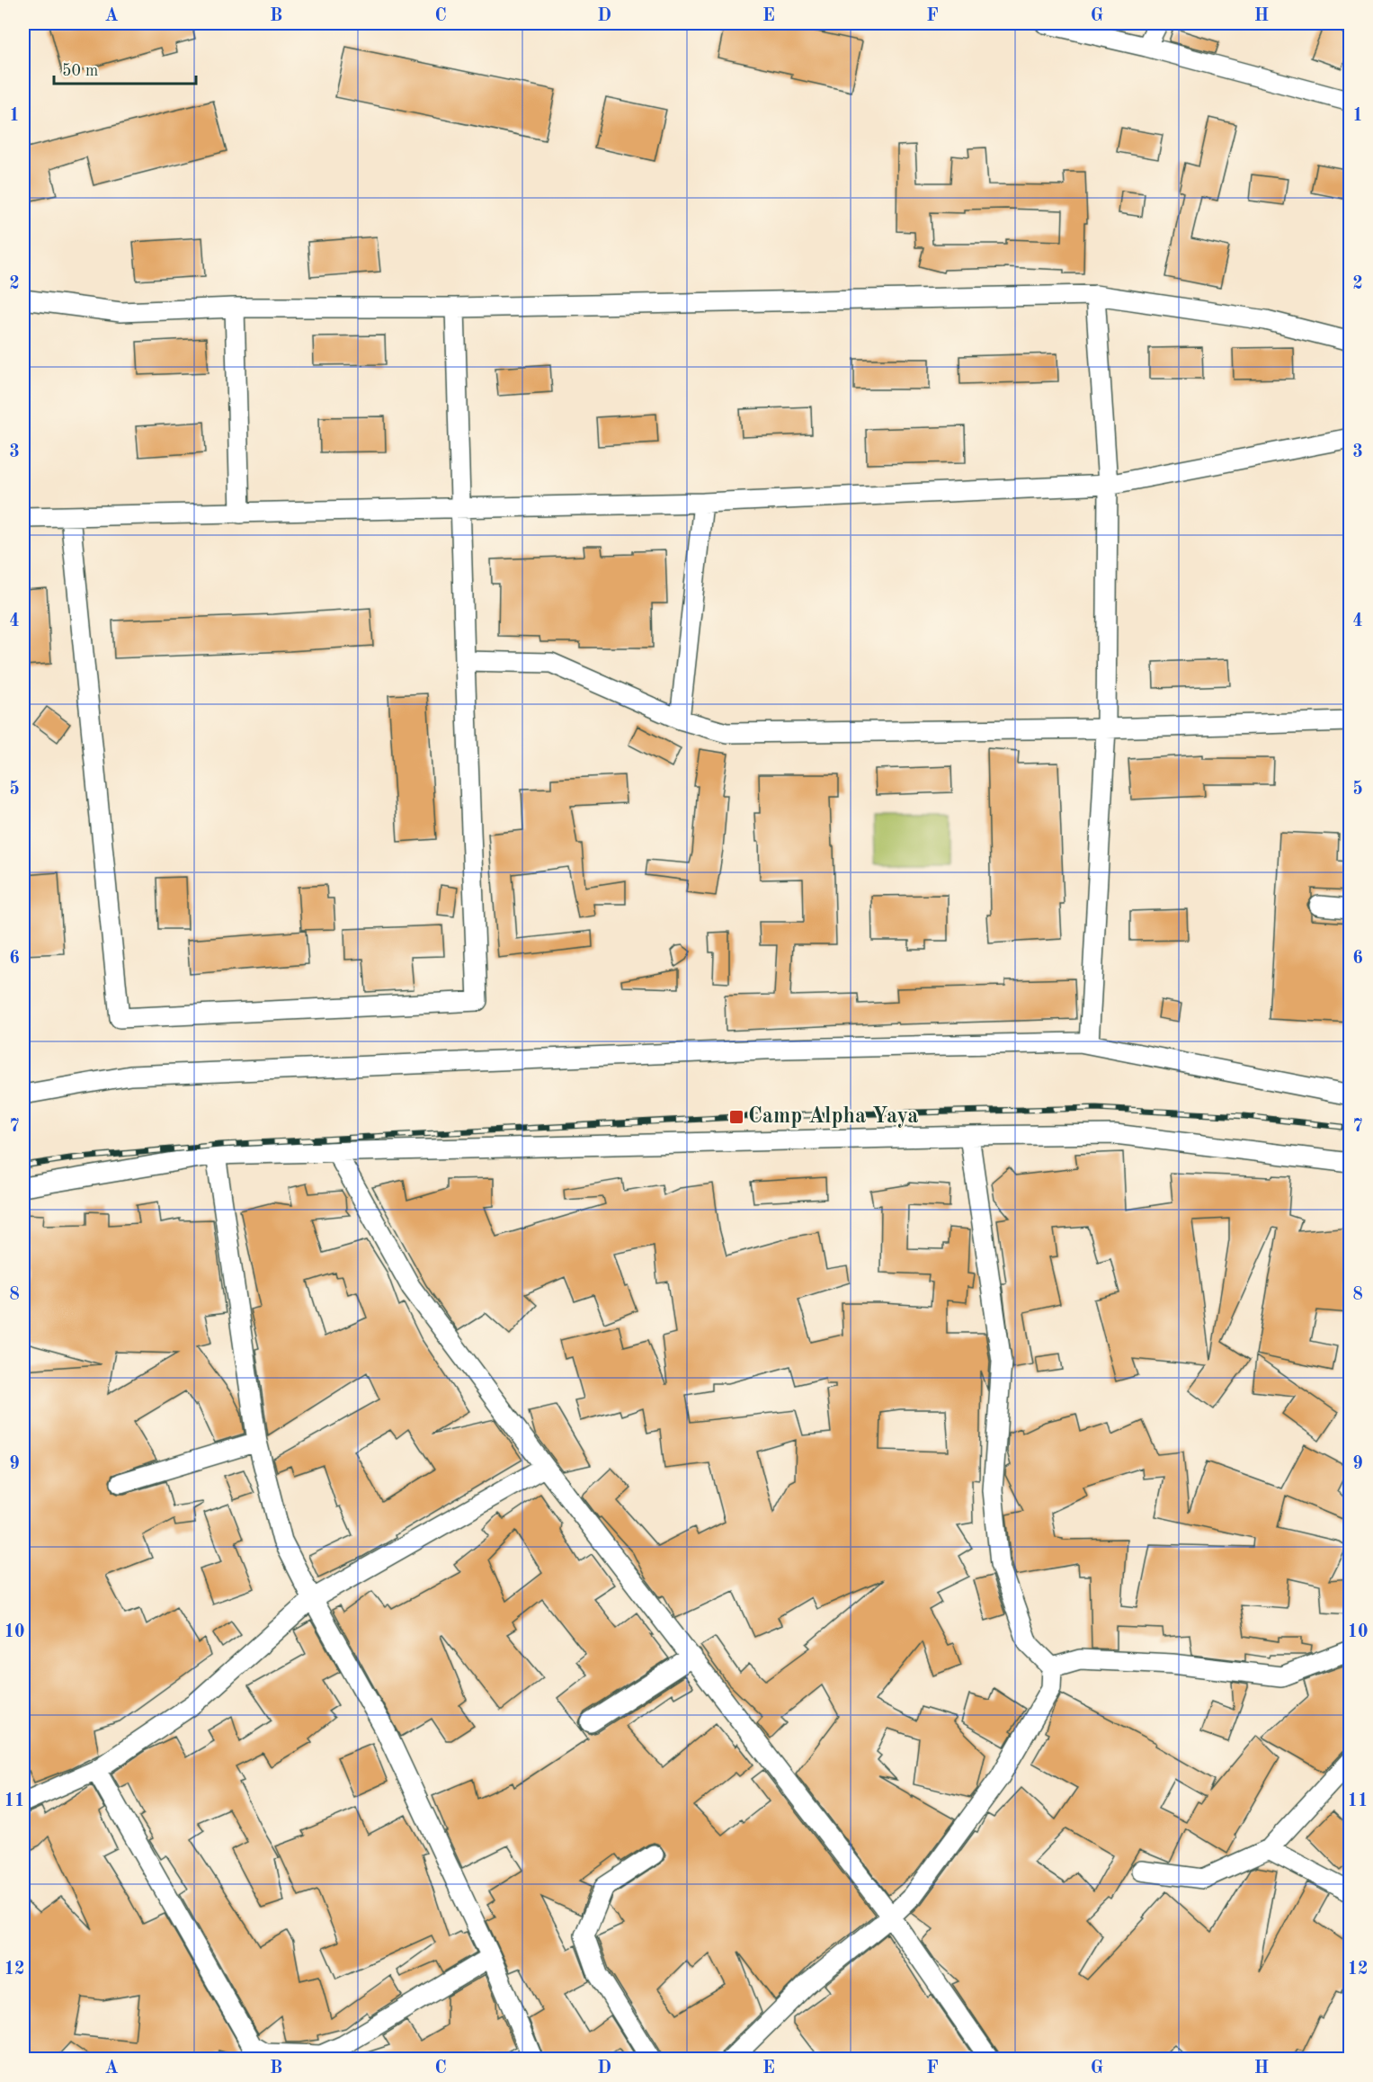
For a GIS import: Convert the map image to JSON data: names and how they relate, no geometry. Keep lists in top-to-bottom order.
{
  "places": {
    "transit": ["Camp Alpha Yaya"]
  },
  "scale_bar": "50 m",
  "grid": {
    "columns": [
      "A",
      "B",
      "C",
      "D",
      "E",
      "F",
      "G",
      "H"
    ],
    "rows": [
      "1",
      "2",
      "3",
      "4",
      "5",
      "6",
      "7",
      "8",
      "9",
      "10",
      "11",
      "12"
    ]
  }
}
